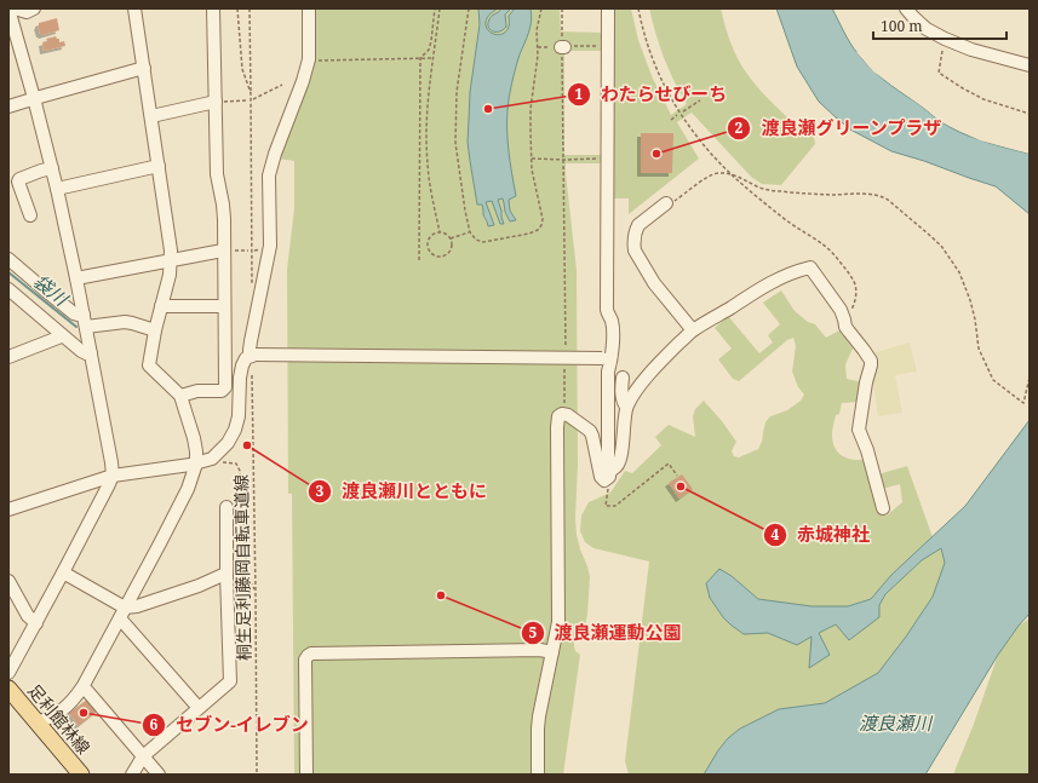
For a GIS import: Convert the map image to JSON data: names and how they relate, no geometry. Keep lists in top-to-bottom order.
{
  "streets": {
    "main road": ["足利館林線"],
    "path": ["桐生足利藤岡自転車道線"]
  },
  "water": ["袋川", "渡良瀬川"],
  "places": [
    "わたらせびーち",
    "渡良瀬グリーンプラザ",
    "渡良瀬川とともに",
    "赤城神社",
    "渡良瀬運動公園",
    "セブン-イレブン"
  ],
  "scale_bar": "100 m"
}
